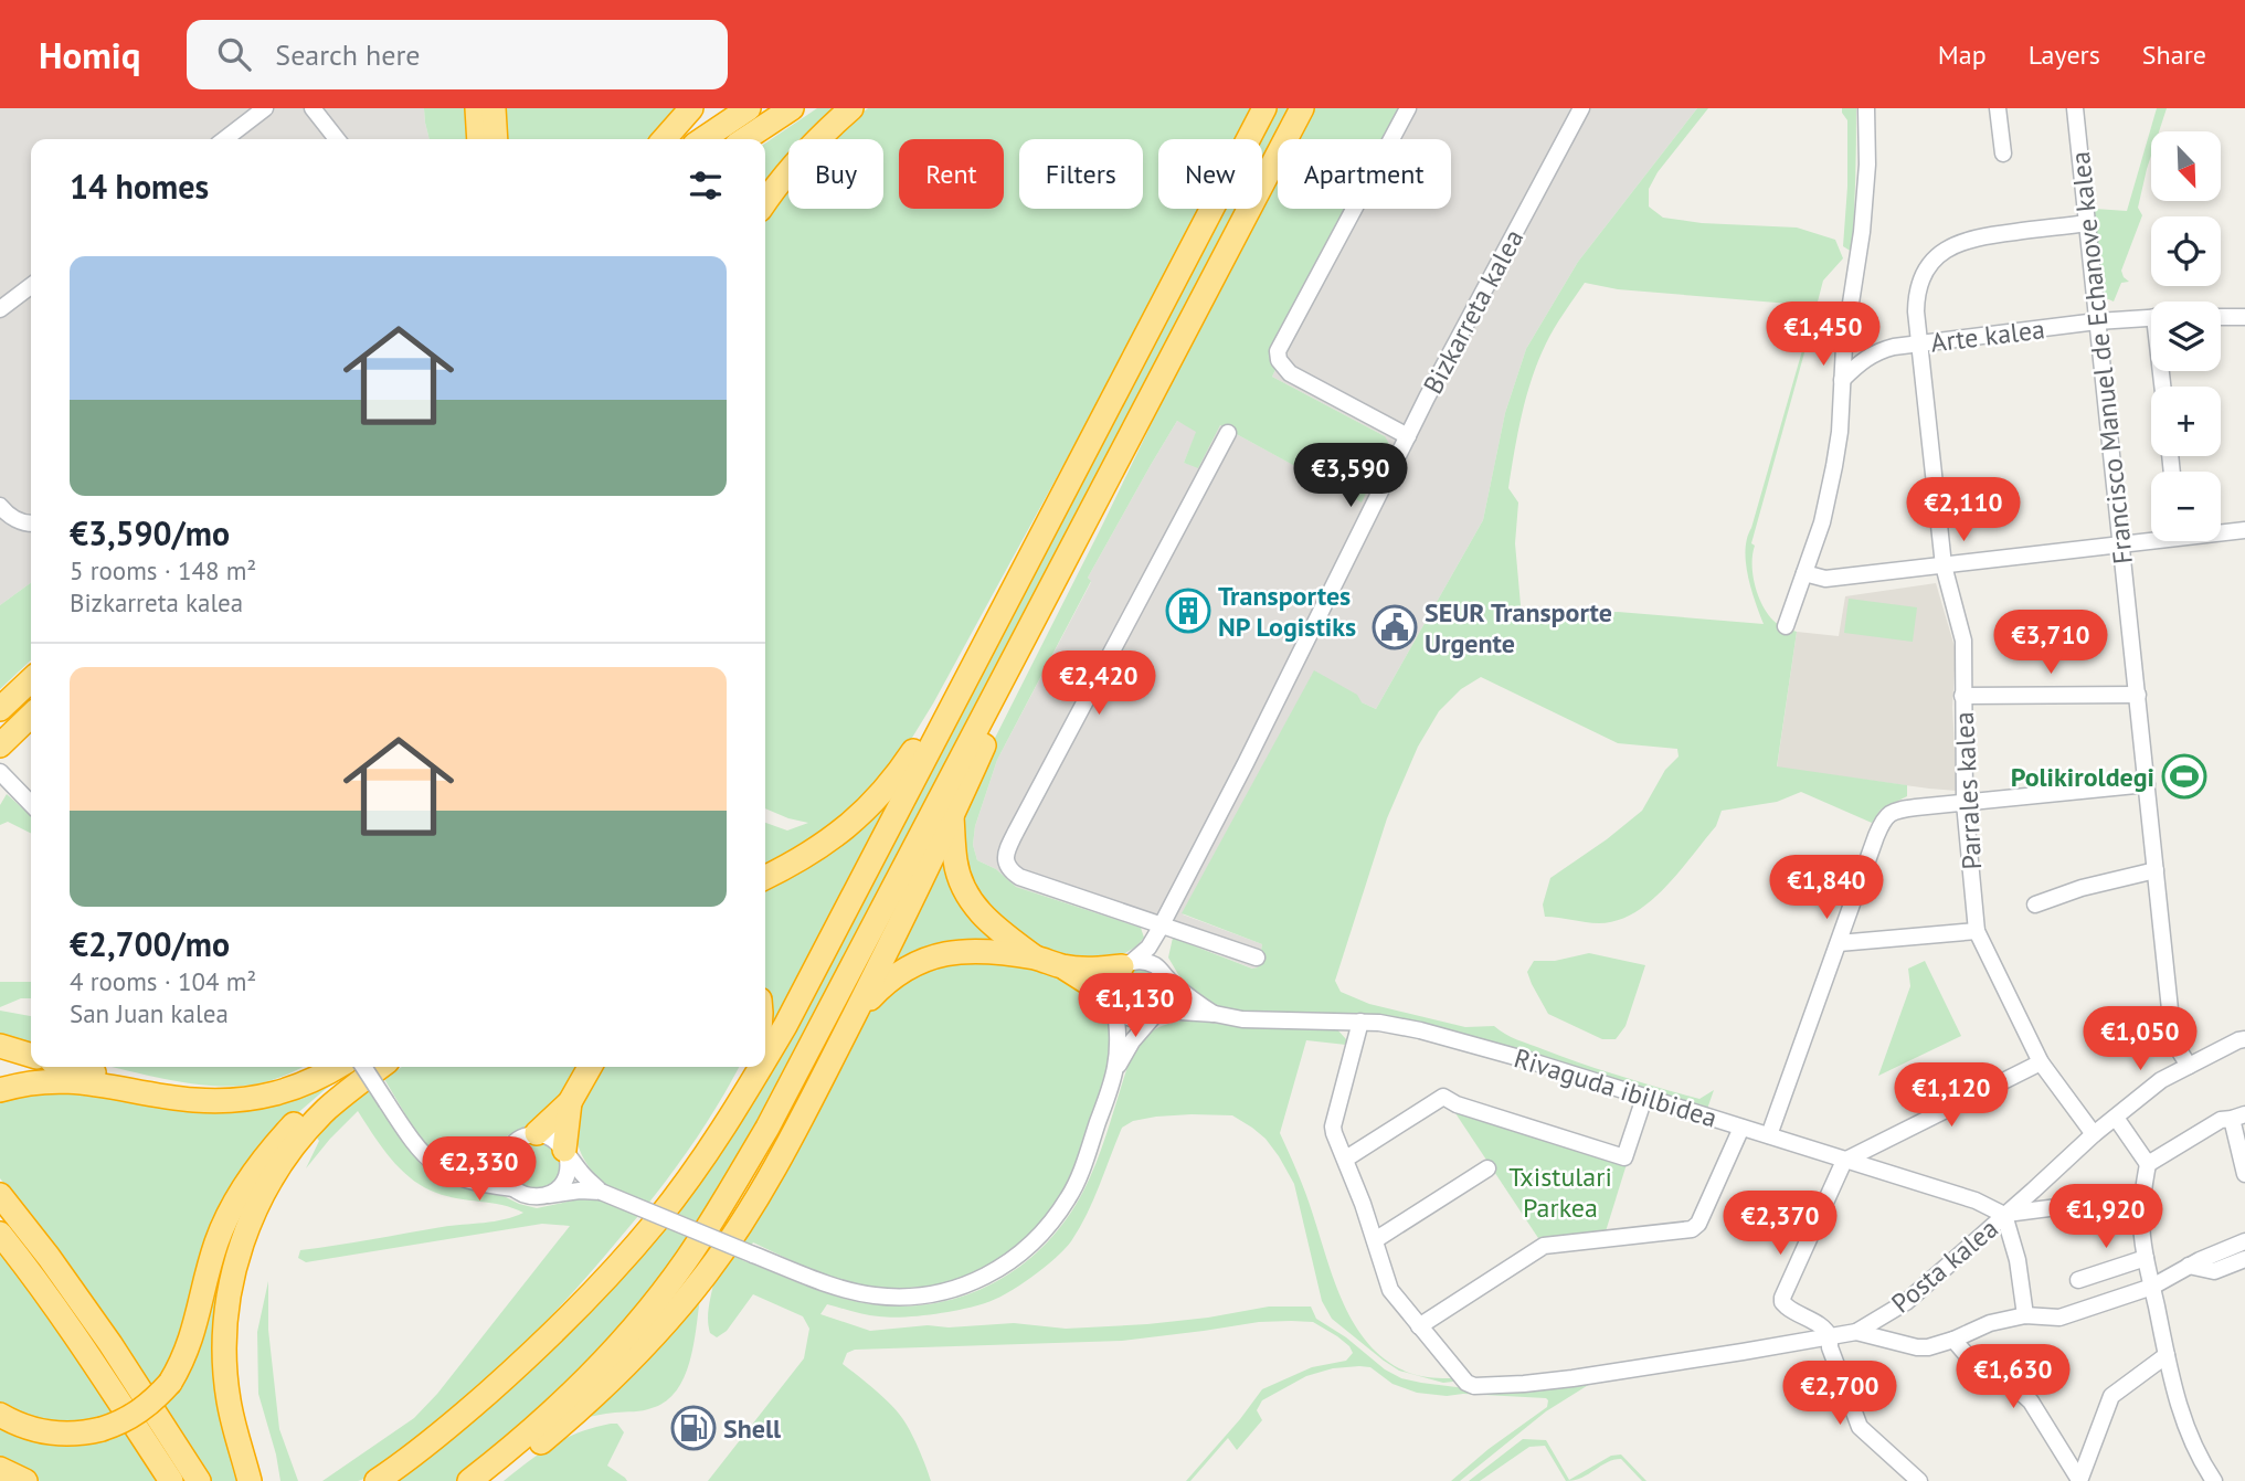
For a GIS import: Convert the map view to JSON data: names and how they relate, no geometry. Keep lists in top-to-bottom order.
{
  "streets": {
    "street": [
      "Bizkarreta kalea",
      "Arte kalea",
      "Francisco Manuel de Echanove kalea",
      "Parrales kalea",
      "Rivaguda ibilbidea",
      "Posta kalea"
    ]
  },
  "crossings": [
    ["Bizkarreta kalea", "Rivaguda ibilbidea"],
    ["Arte kalea", "Francisco Manuel de Echanove kalea"],
    ["Arte kalea", "Parrales kalea"],
    ["Francisco Manuel de Echanove kalea", "Parrales kalea"],
    ["Francisco Manuel de Echanove kalea", "Posta kalea"],
    ["Parrales kalea", "Posta kalea"],
    ["Rivaguda ibilbidea", "Posta kalea"]
  ],
  "parks": ["Txistulari Parkea"],
  "places": {
    "building": ["Transportes NP Logistiks"],
    "public building": ["SEUR Transporte Urgente"],
    "sports": ["Polikiroldegi"],
    "fuel station": ["Shell"]
  },
  "north": "bottom right",
  "page": {
    "header": "Homiq",
    "search": "Search here",
    "nav": ["Map", "Layers", "Share"],
    "map_buttons": ["+", "−"],
    "chip": [
      "Buy",
      "Rent",
      "Filters",
      "New",
      "Apartment"
    ],
    "heading": "14 homes",
    "list": [
      {
        "name": "€3,590/mo",
        "note": "5 rooms · 148 m² · Bizkarreta kalea"
      },
      {
        "name": "€2,700/mo",
        "note": "4 rooms · 104 m² · San Juan kalea"
      }
    ],
    "price": [
      "€1,450",
      "€3,590",
      "€2,110",
      "€3,710",
      "€2,420",
      "€1,840",
      "€1,130",
      "€1,050",
      "€1,120",
      "€2,330",
      "€1,920",
      "€2,370",
      "€1,630",
      "€2,700"
    ]
  }
}
